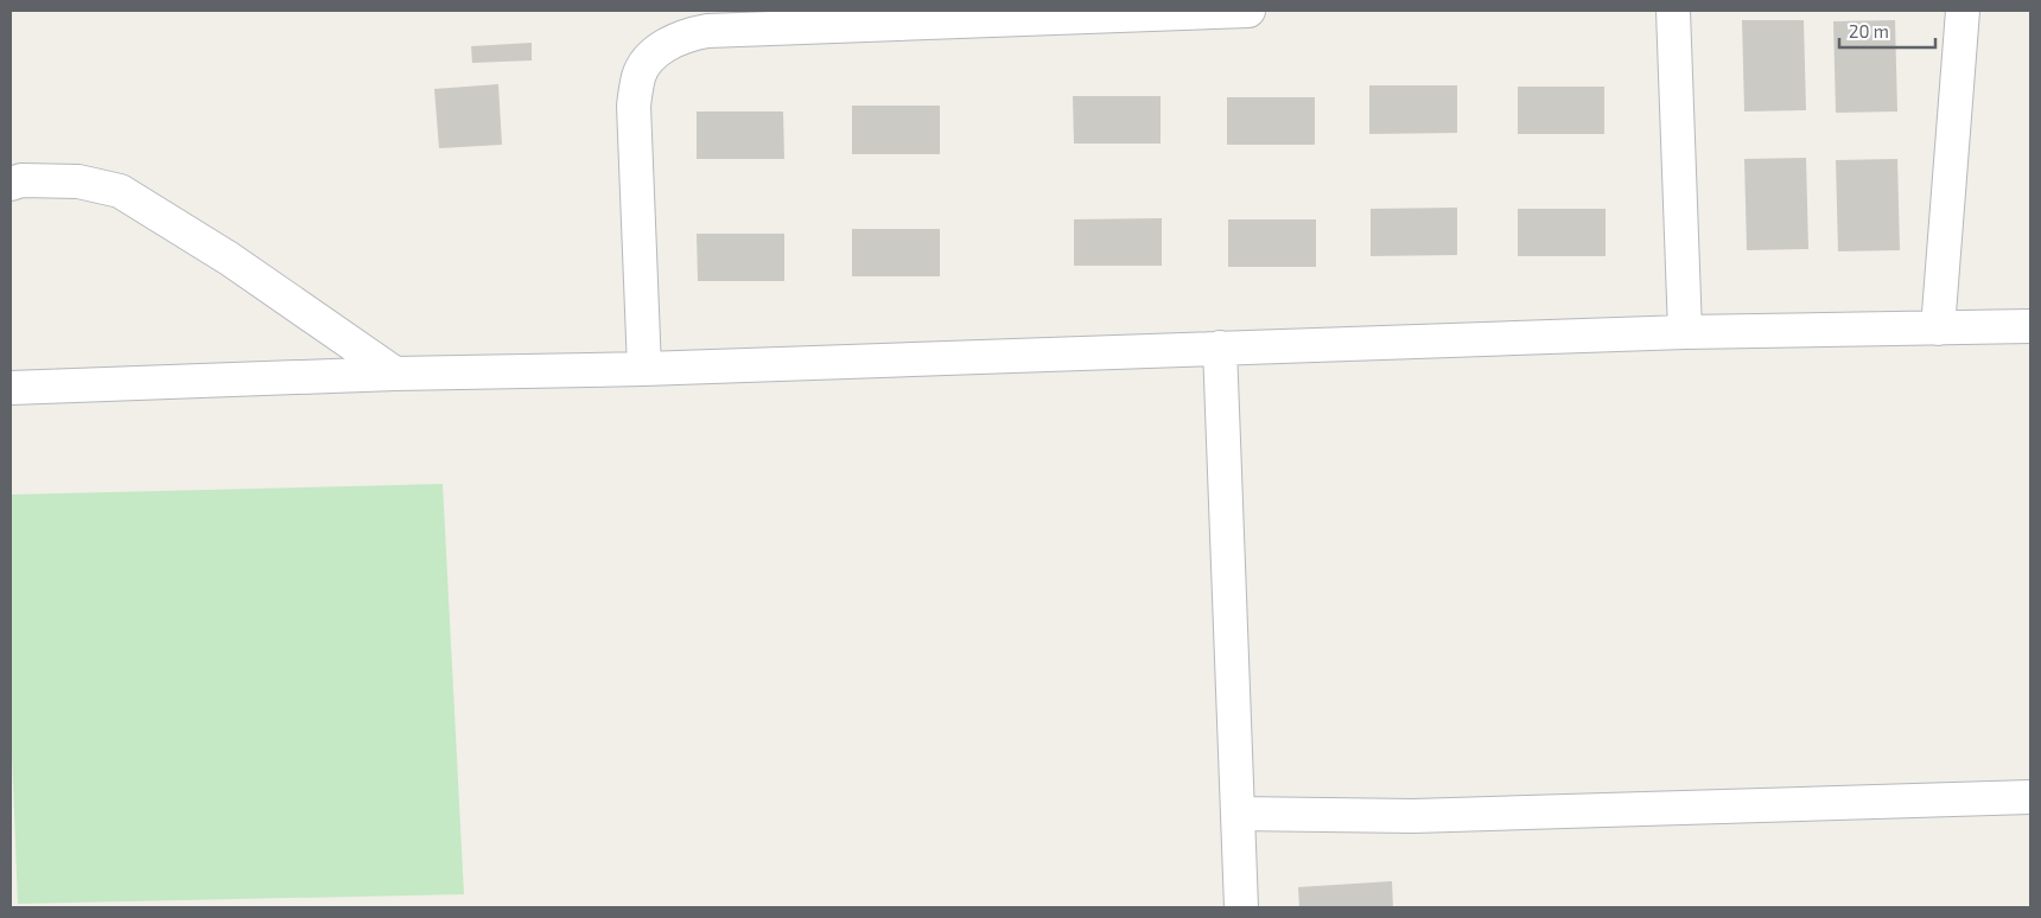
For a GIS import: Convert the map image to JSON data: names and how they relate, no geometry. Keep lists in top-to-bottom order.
{
  "scale_bar": "20 m"
}
